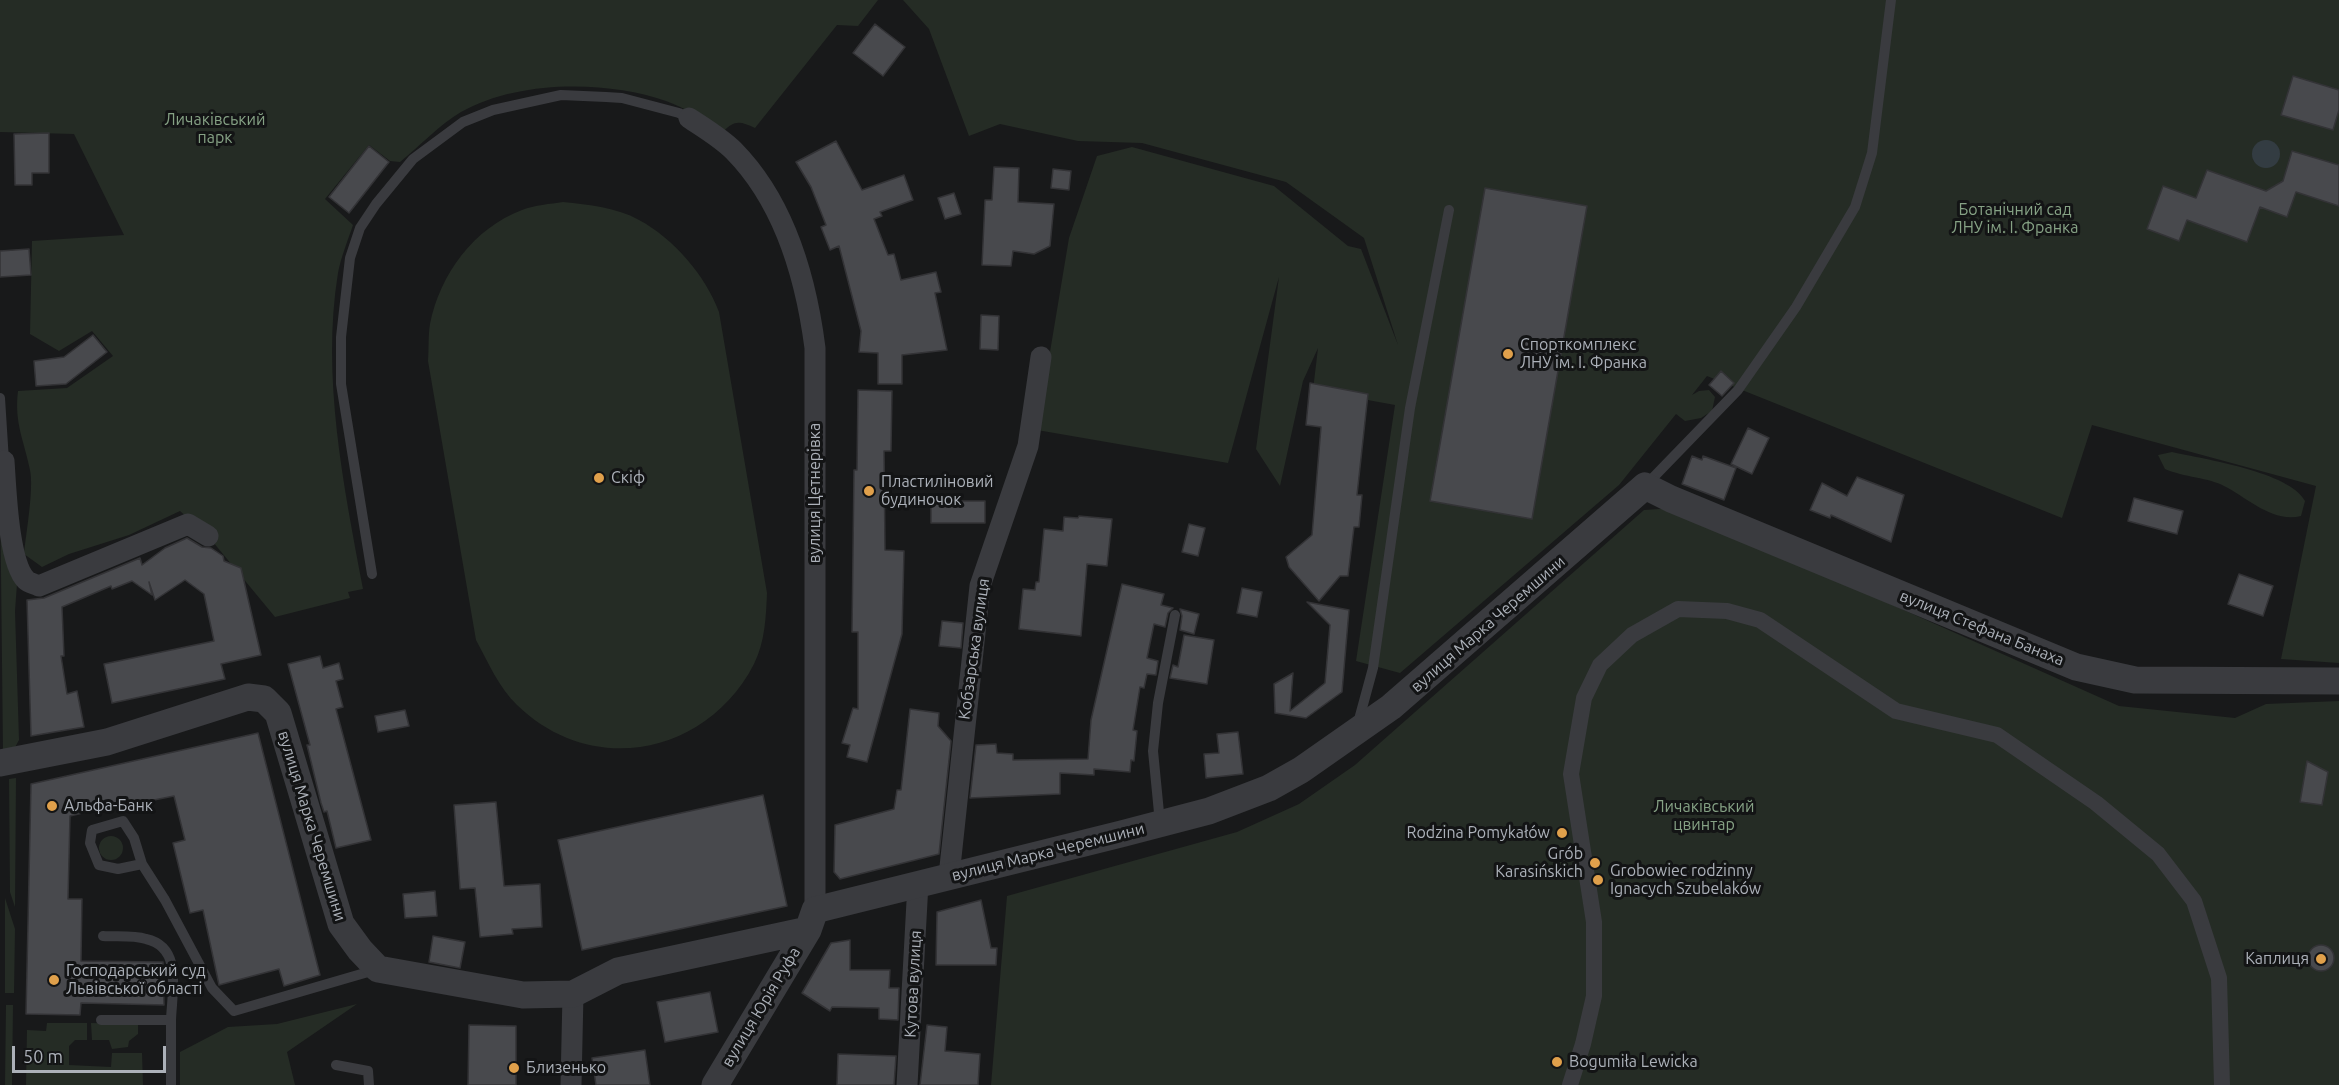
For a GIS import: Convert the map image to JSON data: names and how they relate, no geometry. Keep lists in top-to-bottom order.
{
  "streets": {
    "street": [
      "вулиця Цетнерівка",
      "вулиця Марка Черемшини",
      "вулиця Стефана Банаха",
      "Кобзарська вулиця",
      "Кутова вулиця",
      "вулиця Юрія Руфа"
    ]
  },
  "crossings": [
    ["вулиця Цетнерівка", "вулиця Марка Черемшини"],
    ["вулиця Цетнерівка", "вулиця Юрія Руфа"],
    ["вулиця Марка Черемшини", "вулиця Стефана Банаха"],
    ["вулиця Марка Черемшини", "Кобзарська вулиця"],
    ["вулиця Марка Черемшини", "Кутова вулиця"],
    ["вулиця Марка Черемшини", "вулиця Юрія Руфа"]
  ],
  "parks": ["Личаківський парк", "Ботанічний сад ЛНУ ім. І. Франка", "Личаківський цвинтар"],
  "places": [
    "Спорткомплекс ЛНУ ім. І. Франка",
    "Скіф",
    "Пластиліновий будиночок",
    "Альфа-Банк",
    "Rodzina Pomykałów",
    "Grób Karasińskich",
    "Grobowiec rodzinny Ignacych Szubelaków",
    "Каплиця",
    "Господарський суд Львівської області",
    "Bogumiła Lewicka",
    "Близенько"
  ],
  "scale_bar": "50 m"
}
